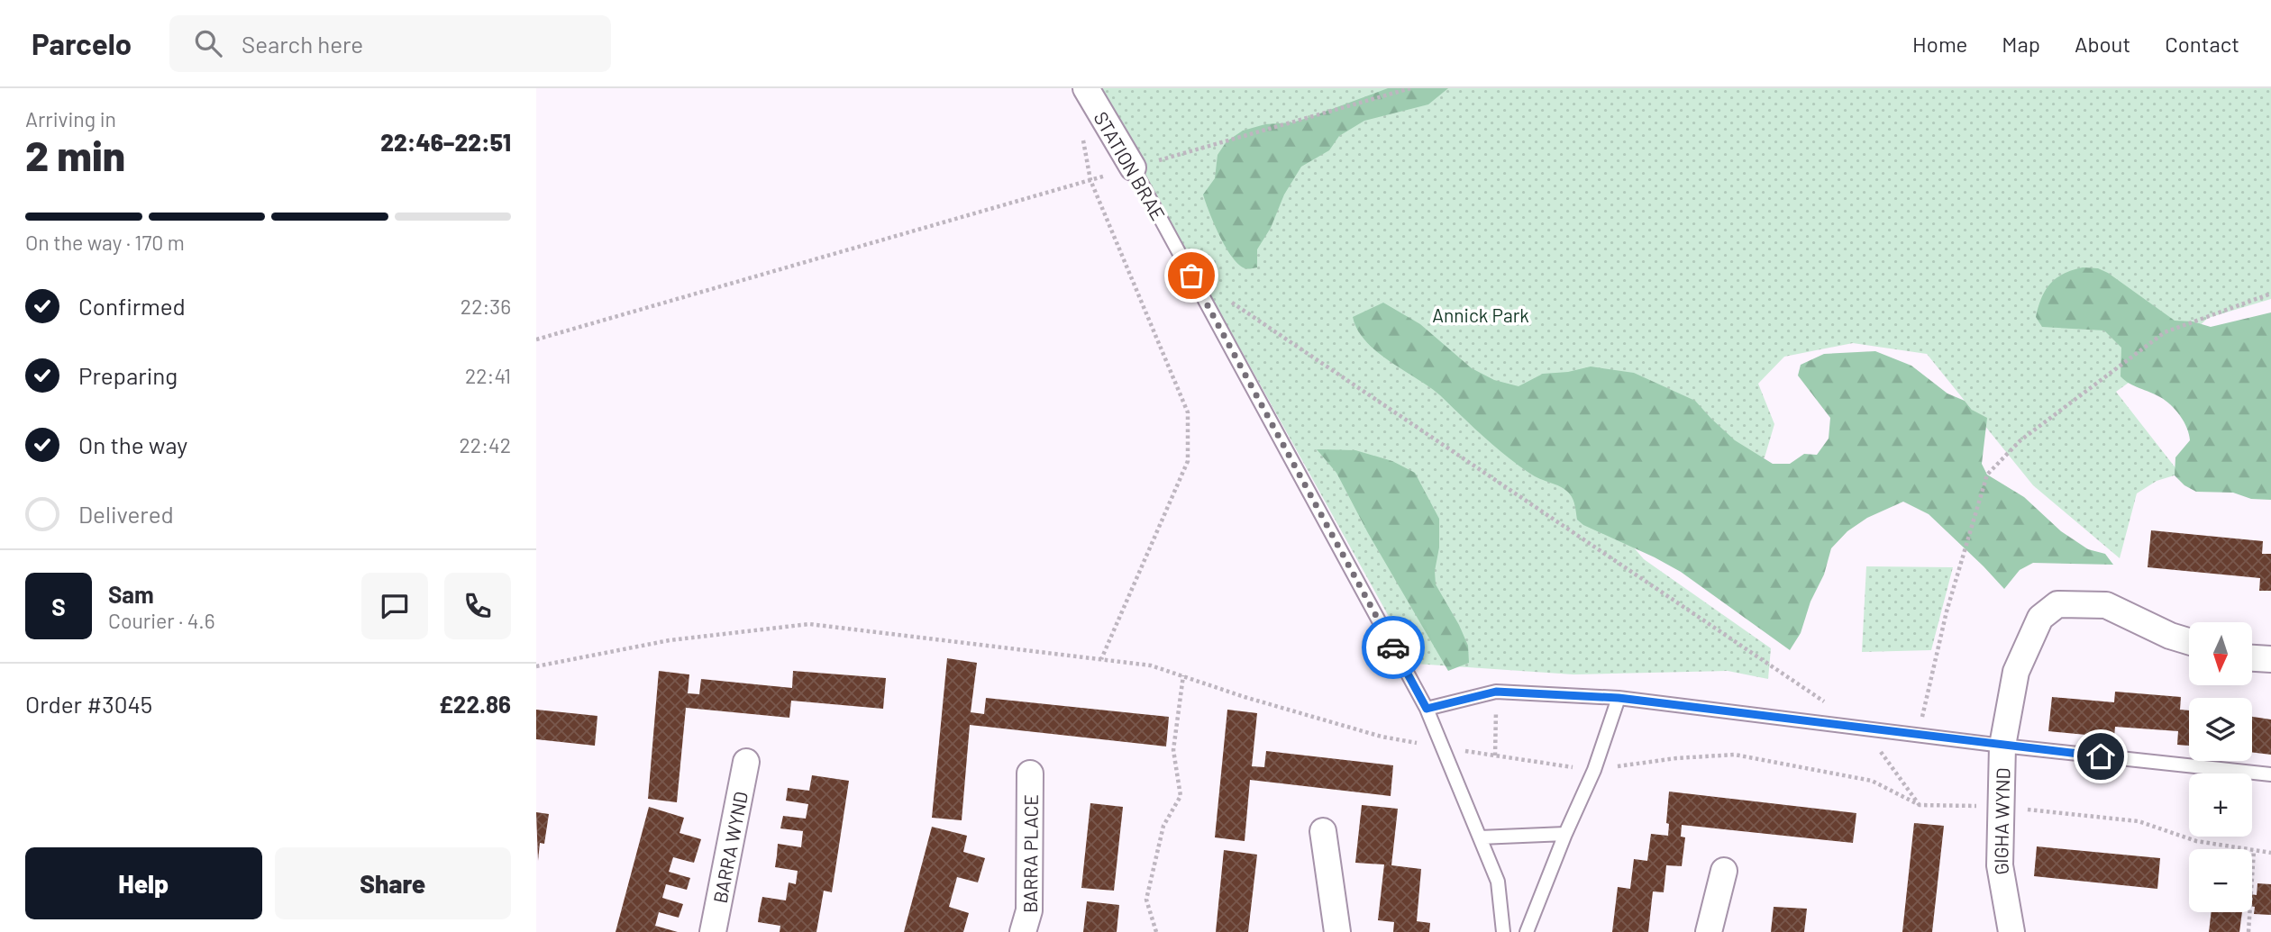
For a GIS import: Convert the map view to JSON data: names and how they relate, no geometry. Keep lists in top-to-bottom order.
{
  "streets": {
    "street": [
      "STATION BRAE",
      "GIGHA WYND",
      "BARRA WYND",
      "BARRA PLACE"
    ]
  },
  "parks": ["Annick Park"],
  "north": "bottom",
  "page": {
    "header": "Parcelo",
    "search": "Search here",
    "nav": [
      "Home",
      "Map",
      "About",
      "Contact"
    ],
    "heading": ["2 min", "Arriving in", "22:46–22:51"],
    "panel": [
      "Sam",
      "Courier · 4.6",
      "Order #3045",
      "£22.86"
    ],
    "bar": "On the way · 170 m",
    "list": [
      ["Confirmed", "22:36"],
      ["Preparing", "22:41"],
      ["On the way", "22:42"],
      "Delivered"
    ],
    "round": "S",
    "map_buttons": ["+", "−"],
    "buttons": ["Help", "Share"]
  }
}
